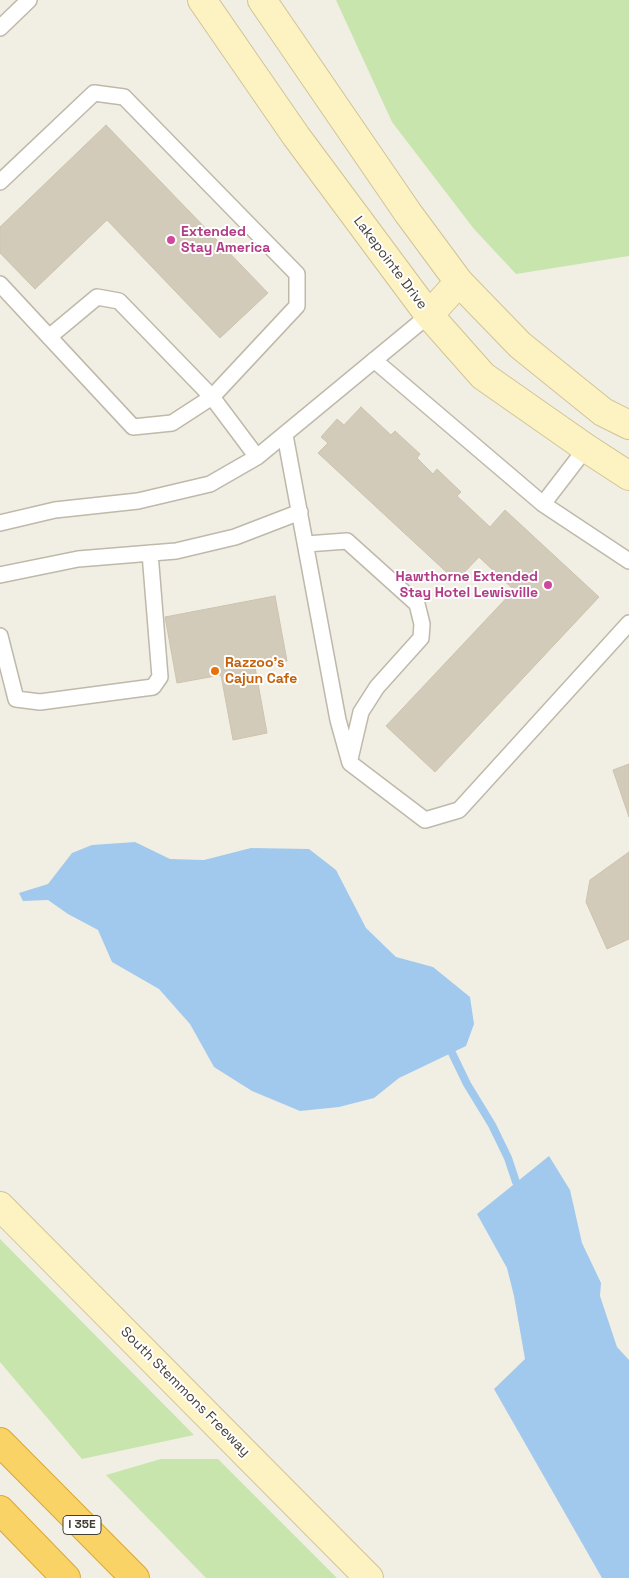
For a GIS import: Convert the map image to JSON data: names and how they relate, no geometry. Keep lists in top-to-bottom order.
{
  "streets": {
    "highway": ["I 35E"],
    "main road": ["Lakepointe Drive", "South Stemmons Freeway"]
  },
  "places": ["Extended Stay America", "Hawthorne Extended Stay Hotel Lewisville", "Razzoo's Cajun Cafe"]
}
